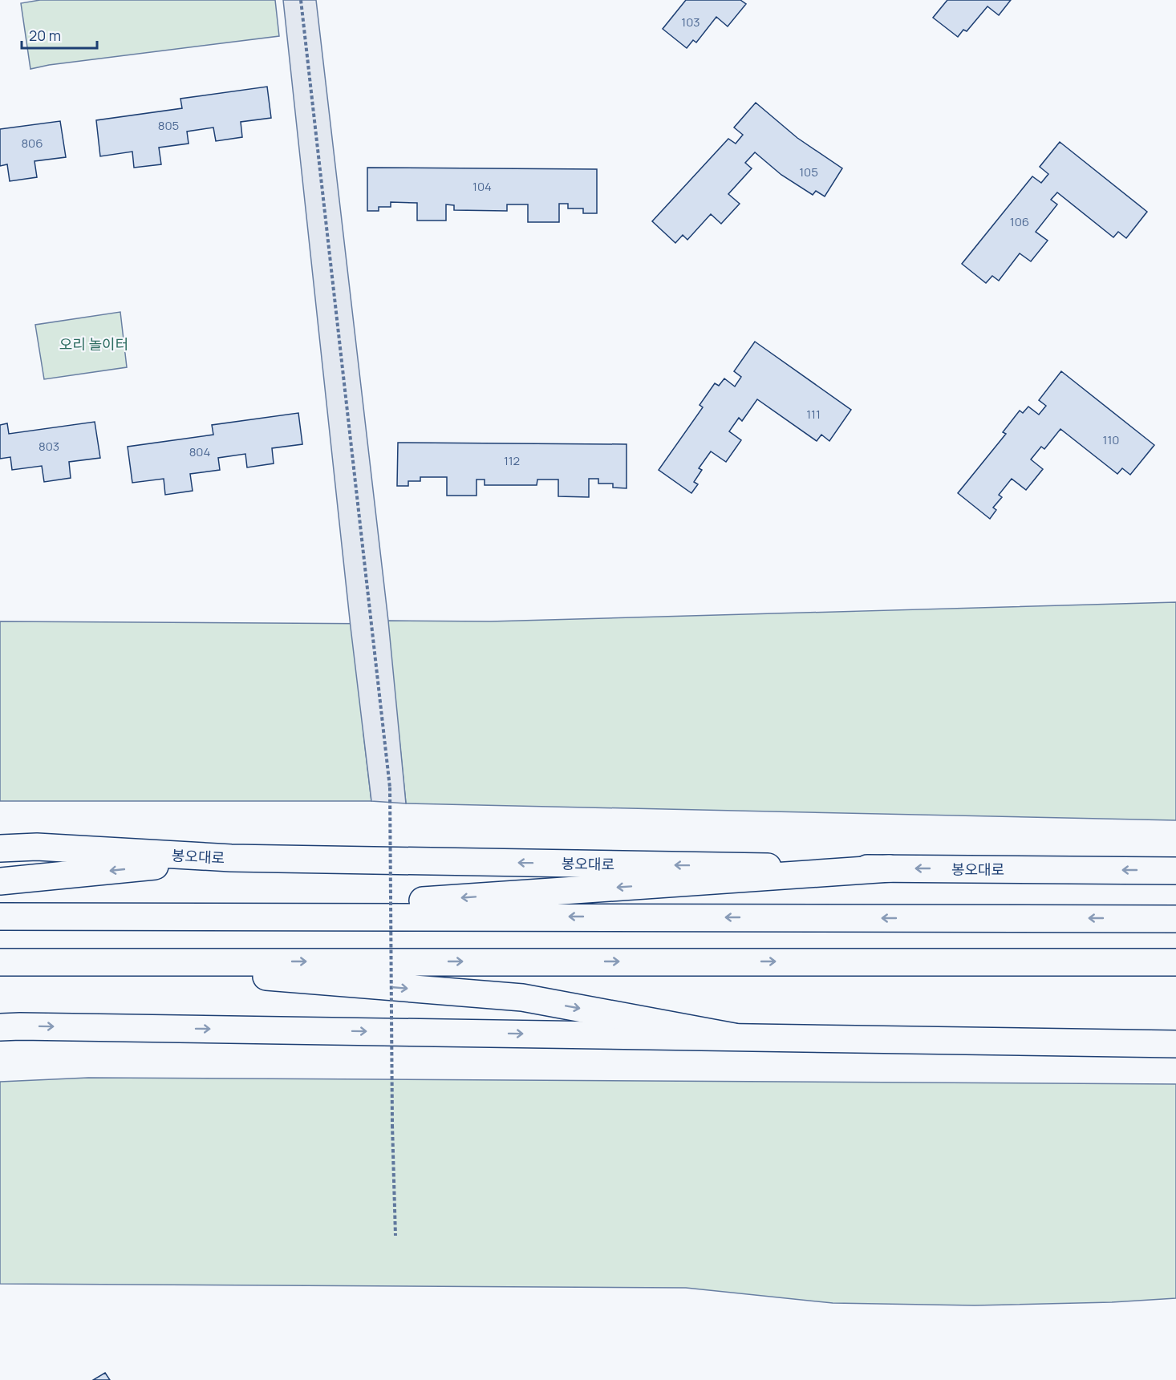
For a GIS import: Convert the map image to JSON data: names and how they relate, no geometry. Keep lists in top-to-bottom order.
{
  "streets": {
    "main road": ["봉오대로"]
  },
  "parks": ["오리 놀이터"],
  "house_numbers": [
    "103",
    "805",
    "806",
    "105",
    "104",
    "106",
    "111",
    "110",
    "803",
    "804",
    "112"
  ],
  "scale_bar": "20 m"
}
